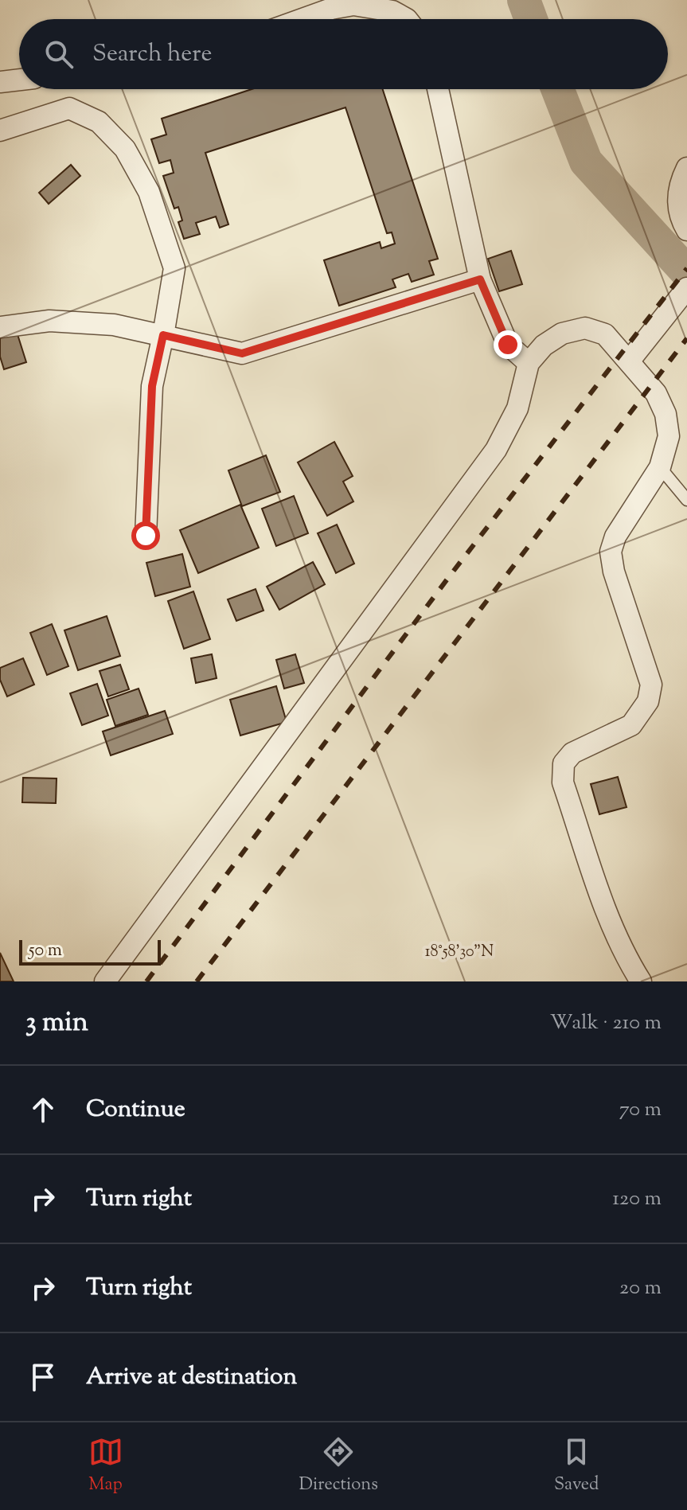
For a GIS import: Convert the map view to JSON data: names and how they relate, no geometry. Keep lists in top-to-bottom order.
{
  "scale_bar": "50 m",
  "page": {
    "search": "Search here",
    "scale": "50 m",
    "heading": ["3 min", "Walk · 210 m"],
    "list": [
      ["Continue", "70 m"],
      ["Turn right", "120 m"],
      ["Turn right", "20 m"],
      "Arrive at destination"
    ],
    "nav": ["Map", "Directions", "Saved"]
  },
  "coordinates": ["18°58'30\"N"]
}
